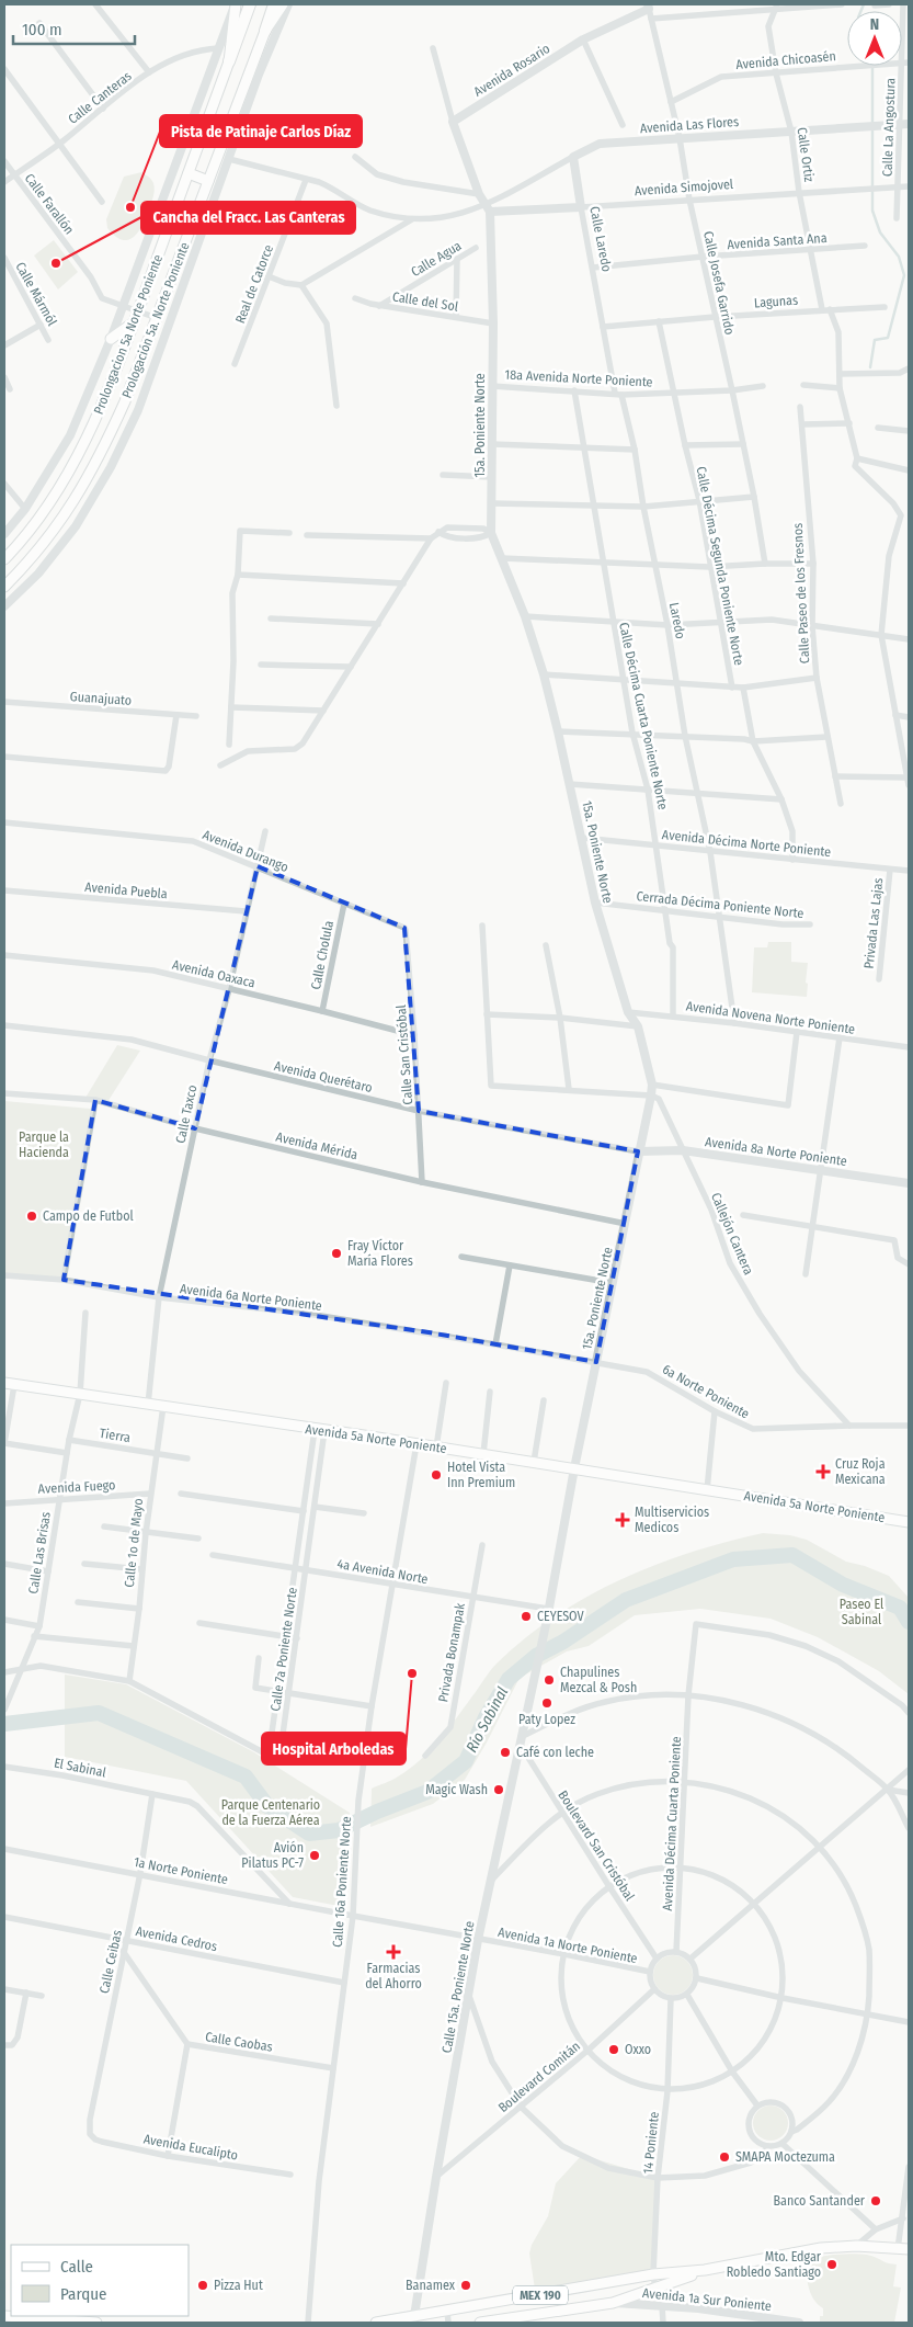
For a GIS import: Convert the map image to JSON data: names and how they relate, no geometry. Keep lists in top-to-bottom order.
{
  "streets": {
    "main road": [
      "Prologación 5a. Norte Poniente",
      "Prolongacion 5a Norte Poniente",
      "Avenida 5a Norte Poniente",
      "MEX 190"
    ],
    "street": [
      "Avenida Chicoasén",
      "Avenida Rosario",
      "Calle Canteras",
      "Avenida Las Flores",
      "Calle La Angostura",
      "Calle Ortiz",
      "Avenida Simojovel",
      "Calle Farallón",
      "Calle Laredo",
      "Avenida Santa Ana",
      "Calle Agua",
      "Calle Josefa Garrido",
      "Real de Catorce",
      "Calle Mármól",
      "Calle del Sol",
      "Lagunas",
      "18a Avenida Norte Poniente",
      "15a. Poniente Norte",
      "Calle Décima Segunda Poniente Norte",
      "Calle Paseo de los Fresnos",
      "Laredo",
      "Guanajuato",
      "Calle Décima Cuarta Poniente Norte",
      "Avenida Décima Norte Poniente",
      "Avenida Durango",
      "Avenida Puebla",
      "Cerrada Décima Poniente Norte",
      "Privada Las Lajas",
      "Calle Cholula",
      "Avenida Oaxaca",
      "Avenida Novena Norte Poniente",
      "Calle San Cristóbal",
      "Avenida Querétaro",
      "Calle Taxco",
      "Avenida Mérida",
      "Avenida 8a Norte Poniente",
      "Callejón Cantera",
      "Avenida 6a Norte Poniente",
      "6a Norte Poniente",
      "Tierra",
      "Avenida Fuego",
      "Calle 1o de Mayo",
      "Calle Las Brisas",
      "4a Avenida Norte",
      "Calle 7a Poniente Norte",
      "Privada Bonampak",
      "El Sabinal",
      "Avenida Décima Cuarta Poniente",
      "Boulevard San Cristóbal",
      "1a Norte Poniente",
      "Calle 16a Poniente Norte",
      "Avenida Cedros",
      "Avenida 1a Norte Poniente",
      "Calle Ceibas",
      "Calle 15a. Poniente Norte",
      "Calle Caobas",
      "Boulevard Comitán",
      "14 Poniente",
      "Avenida Eucalipto",
      "Avenida 1a Sur Poniente"
    ]
  },
  "crossings": [
    ["Avenida Chicoasén", "Calle La Angostura"],
    ["Avenida Chicoasén", "Calle Ortiz"],
    ["Avenida Chicoasén", "Calle Josefa Garrido"],
    ["Avenida Rosario", "Calle Josefa Garrido"],
    ["Avenida Rosario", "15a. Poniente Norte"],
    ["Calle Canteras", "Calle Farallón"],
    ["Avenida Las Flores", "Calle La Angostura"],
    ["Avenida Las Flores", "Calle Ortiz"],
    ["Avenida Las Flores", "Avenida Simojovel"],
    ["Avenida Las Flores", "Calle Laredo"],
    ["Avenida Las Flores", "Calle Josefa Garrido"],
    ["Avenida Las Flores", "Real de Catorce"],
    ["Avenida Las Flores", "15a. Poniente Norte"],
    ["Calle La Angostura", "Avenida Simojovel"],
    ["Calle Ortiz", "Avenida Simojovel"],
    ["Calle Ortiz", "Avenida Santa Ana"],
    ["Calle Ortiz", "Lagunas"],
    ["Avenida Simojovel", "Calle Laredo"],
    ["Avenida Simojovel", "Calle Josefa Garrido"],
    ["Avenida Simojovel", "15a. Poniente Norte"],
    ["Calle Farallón", "Prologación 5a. Norte Poniente"],
    ["Calle Farallón", "Prolongacion 5a Norte Poniente"],
    ["Calle Laredo", "Avenida Santa Ana"],
    ["Calle Laredo", "Lagunas"],
    ["Calle Laredo", "Laredo"],
    ["Avenida Santa Ana", "Calle Josefa Garrido"],
    ["Calle Agua", "Calle del Sol"],
    ["Calle Josefa Garrido", "Lagunas"],
    ["Calle Josefa Garrido", "18a Avenida Norte Poniente"],
    ["Calle del Sol", "15a. Poniente Norte"],
    ["Lagunas", "Calle Décima Segunda Poniente Norte"],
    ["Lagunas", "Laredo"],
    ["18a Avenida Norte Poniente", "15a. Poniente Norte"],
    ["18a Avenida Norte Poniente", "Calle Décima Segunda Poniente Norte"],
    ["18a Avenida Norte Poniente", "Laredo"],
    ["18a Avenida Norte Poniente", "Calle Décima Cuarta Poniente Norte"],
    ["15a. Poniente Norte", "Avenida Décima Norte Poniente"],
    ["15a. Poniente Norte", "Cerrada Décima Poniente Norte"],
    ["15a. Poniente Norte", "Avenida Novena Norte Poniente"],
    ["15a. Poniente Norte", "Avenida Querétaro"],
    ["15a. Poniente Norte", "Avenida Mérida"],
    ["15a. Poniente Norte", "Avenida 8a Norte Poniente"],
    ["15a. Poniente Norte", "Callejón Cantera"],
    ["15a. Poniente Norte", "6a Norte Poniente"],
    ["15a. Poniente Norte", "Avenida 5a Norte Poniente"],
    ["15a. Poniente Norte", "4a Avenida Norte"],
    ["15a. Poniente Norte", "Calle 15a. Poniente Norte"],
    ["Laredo", "Avenida Décima Norte Poniente"],
    ["Laredo", "Cerrada Décima Poniente Norte"],
    ["Laredo", "Avenida Novena Norte Poniente"],
    ["Calle Décima Cuarta Poniente Norte", "Avenida Décima Norte Poniente"],
    ["Calle Décima Cuarta Poniente Norte", "Cerrada Décima Poniente Norte"],
    ["Calle Décima Cuarta Poniente Norte", "Avenida Novena Norte Poniente"],
    ["Avenida Décima Norte Poniente", "Privada Las Lajas"],
    ["Avenida Durango", "Calle Cholula"],
    ["Avenida Durango", "Calle San Cristóbal"],
    ["Avenida Durango", "Calle Taxco"],
    ["Avenida Puebla", "Calle Taxco"],
    ["Calle Cholula", "Avenida Oaxaca"],
    ["Avenida Oaxaca", "Calle San Cristóbal"],
    ["Avenida Oaxaca", "Calle Taxco"],
    ["Calle San Cristóbal", "Avenida Querétaro"],
    ["Calle San Cristóbal", "Avenida Mérida"],
    ["Avenida Querétaro", "Calle Taxco"],
    ["Avenida Querétaro", "Avenida 8a Norte Poniente"],
    ["Calle Taxco", "Avenida Mérida"],
    ["Calle Taxco", "Avenida 6a Norte Poniente"],
    ["Calle Taxco", "Avenida 5a Norte Poniente"],
    ["Avenida 8a Norte Poniente", "Callejón Cantera"],
    ["Callejón Cantera", "6a Norte Poniente"],
    ["Avenida 6a Norte Poniente", "6a Norte Poniente"],
    ["Tierra", "Calle 1o de Mayo"],
    ["Tierra", "Calle Las Brisas"],
    ["Avenida 5a Norte Poniente", "Calle 1o de Mayo"],
    ["Avenida 5a Norte Poniente", "Calle Las Brisas"],
    ["Avenida 5a Norte Poniente", "Calle 7a Poniente Norte"],
    ["Avenida 5a Norte Poniente", "Calle 16a Poniente Norte"],
    ["Avenida Fuego", "Calle 1o de Mayo"],
    ["Avenida Fuego", "Calle Las Brisas"],
    ["4a Avenida Norte", "Calle 7a Poniente Norte"],
    ["4a Avenida Norte", "Privada Bonampak"],
    ["4a Avenida Norte", "Calle 16a Poniente Norte"],
    ["El Sabinal", "1a Norte Poniente"],
    ["El Sabinal", "Calle Ceibas"],
    ["Avenida Décima Cuarta Poniente", "Boulevard San Cristóbal"],
    ["Avenida Décima Cuarta Poniente", "Avenida 1a Norte Poniente"],
    ["Avenida Décima Cuarta Poniente", "Boulevard Comitán"],
    ["Avenida Décima Cuarta Poniente", "14 Poniente"],
    ["Boulevard San Cristóbal", "Avenida 1a Norte Poniente"],
    ["Boulevard San Cristóbal", "Calle 15a. Poniente Norte"],
    ["Boulevard San Cristóbal", "Boulevard Comitán"],
    ["Boulevard San Cristóbal", "14 Poniente"],
    ["1a Norte Poniente", "Calle 16a Poniente Norte"],
    ["1a Norte Poniente", "Avenida 1a Norte Poniente"],
    ["1a Norte Poniente", "Calle Ceibas"],
    ["Calle 16a Poniente Norte", "Avenida Cedros"],
    ["Calle 16a Poniente Norte", "Avenida 1a Norte Poniente"],
    ["Calle 16a Poniente Norte", "Calle Caobas"],
    ["Avenida Cedros", "Calle Ceibas"],
    ["Avenida 1a Norte Poniente", "Calle 15a. Poniente Norte"],
    ["Avenida 1a Norte Poniente", "Boulevard Comitán"],
    ["Avenida 1a Norte Poniente", "14 Poniente"],
    ["Calle Ceibas", "Calle Caobas"],
    ["Calle Ceibas", "Avenida Eucalipto"],
    ["Calle 15a. Poniente Norte", "Boulevard Comitán"],
    ["Calle 15a. Poniente Norte", "MEX 190"],
    ["Boulevard Comitán", "14 Poniente"],
    ["14 Poniente", "MEX 190"],
    ["MEX 190", "Avenida 1a Sur Poniente"]
  ],
  "water": ["Río Sabinal"],
  "parks": ["Parque la Hacienda", "Paseo El Sabinal", "Parque Centenario de la Fuerza Aérea"],
  "places": {
    "other": [
      "Pista de Patinaje Carlos Díaz",
      "Cancha del Fracc. Las Canteras",
      "Campo de Futbol",
      "Fray Víctor María Flores",
      "Hotel Vista Inn Premium",
      "CEYESOV",
      "Hospital Arboledas",
      "Chapulines Mezcal & Posh",
      "Paty Lopez",
      "Café con leche",
      "Magic Wash",
      "Avión Pilatus PC-7",
      "Oxxo",
      "SMAPA Moctezuma",
      "Banco Santander",
      "Mto. Edgar Robledo Santiago",
      "Pizza Hut",
      "Banamex"
    ],
    "health": ["Cruz Roja Mexicana", "Multiservicios Medicos", "Farmacias del Ahorro"]
  },
  "legend": ["Calle", "Parque"],
  "scale_bar": "100 m",
  "north": "top"
}
